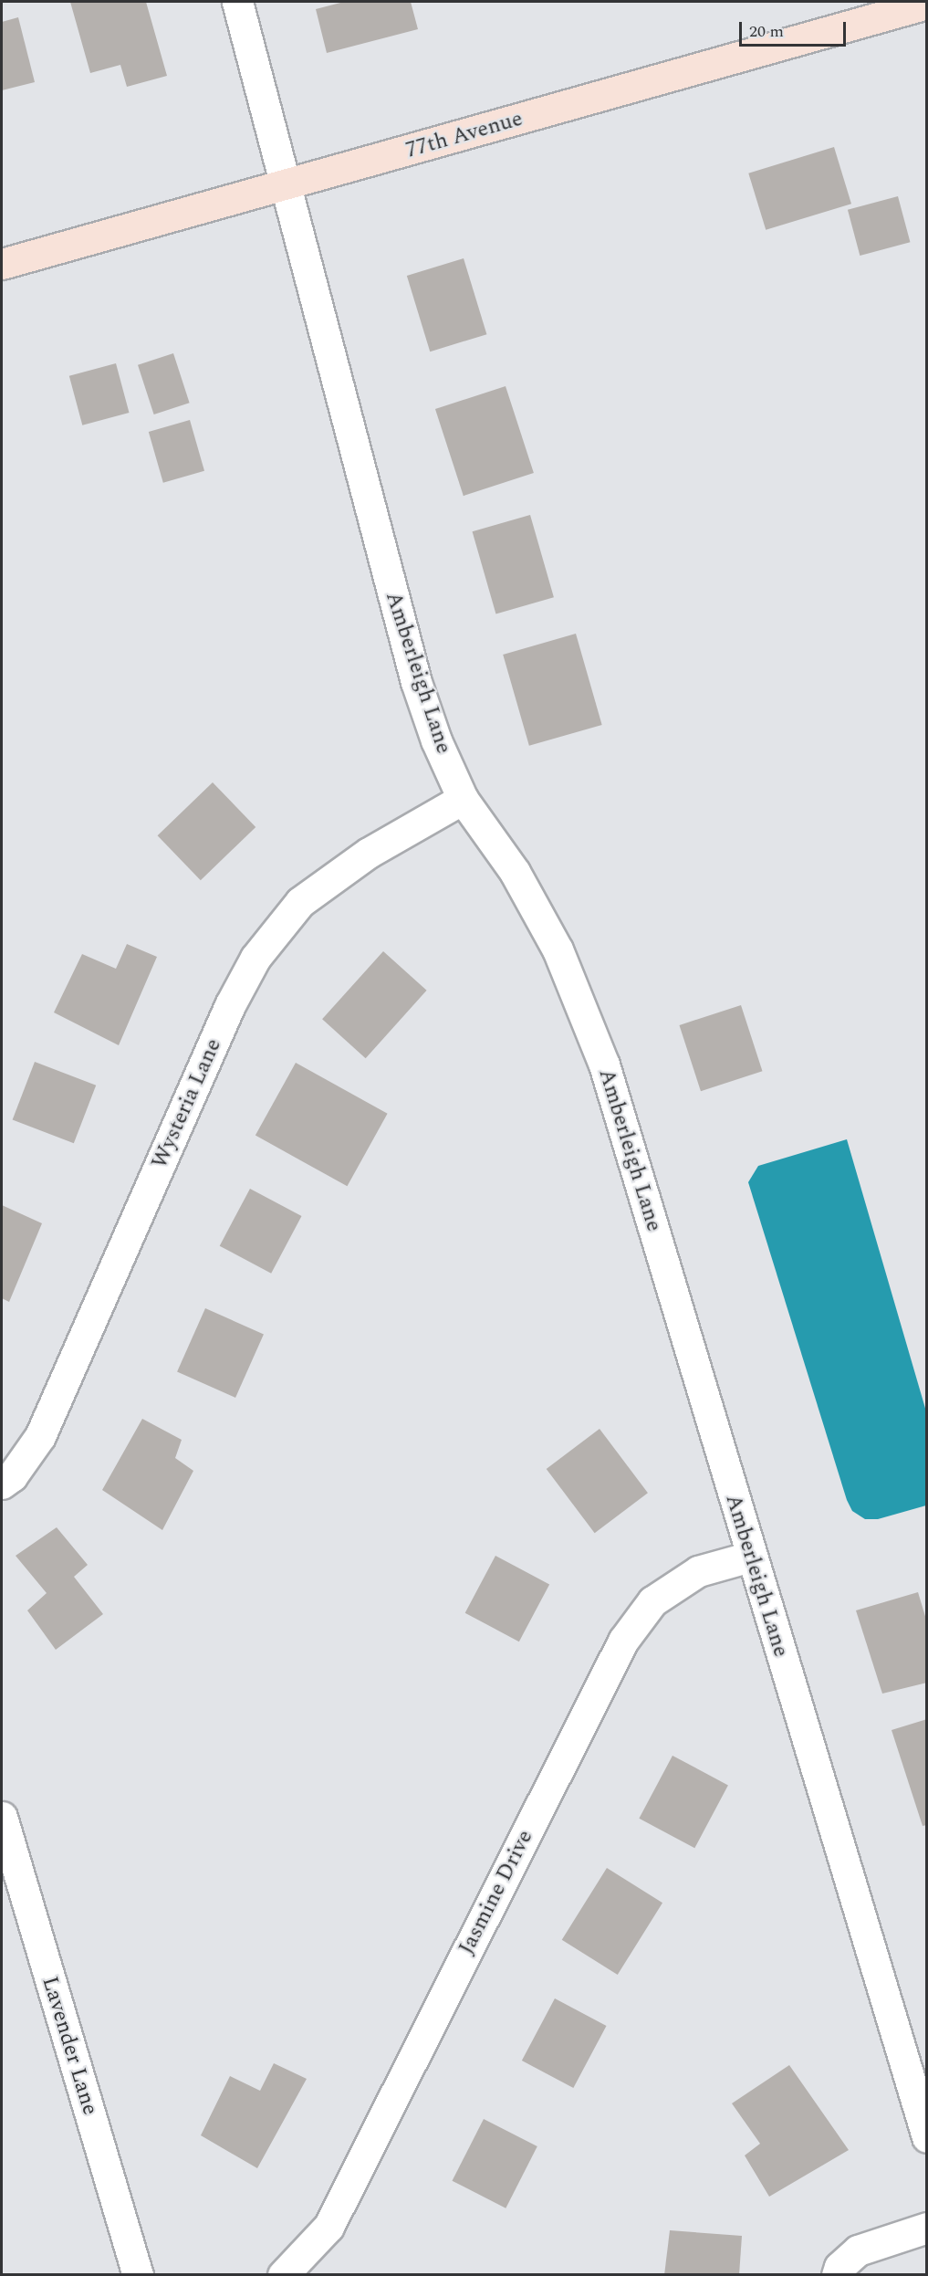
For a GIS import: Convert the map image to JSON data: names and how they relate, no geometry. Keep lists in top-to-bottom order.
{
  "streets": {
    "street": [
      "77th Avenue",
      "Amberleigh Lane",
      "Wysteria Lane",
      "Jasmine Drive",
      "Lavender Lane"
    ]
  },
  "crossings": [
    ["77th Avenue", "Amberleigh Lane"],
    ["Amberleigh Lane", "Wysteria Lane"],
    ["Amberleigh Lane", "Jasmine Drive"]
  ],
  "scale_bar": "20 m"
}
